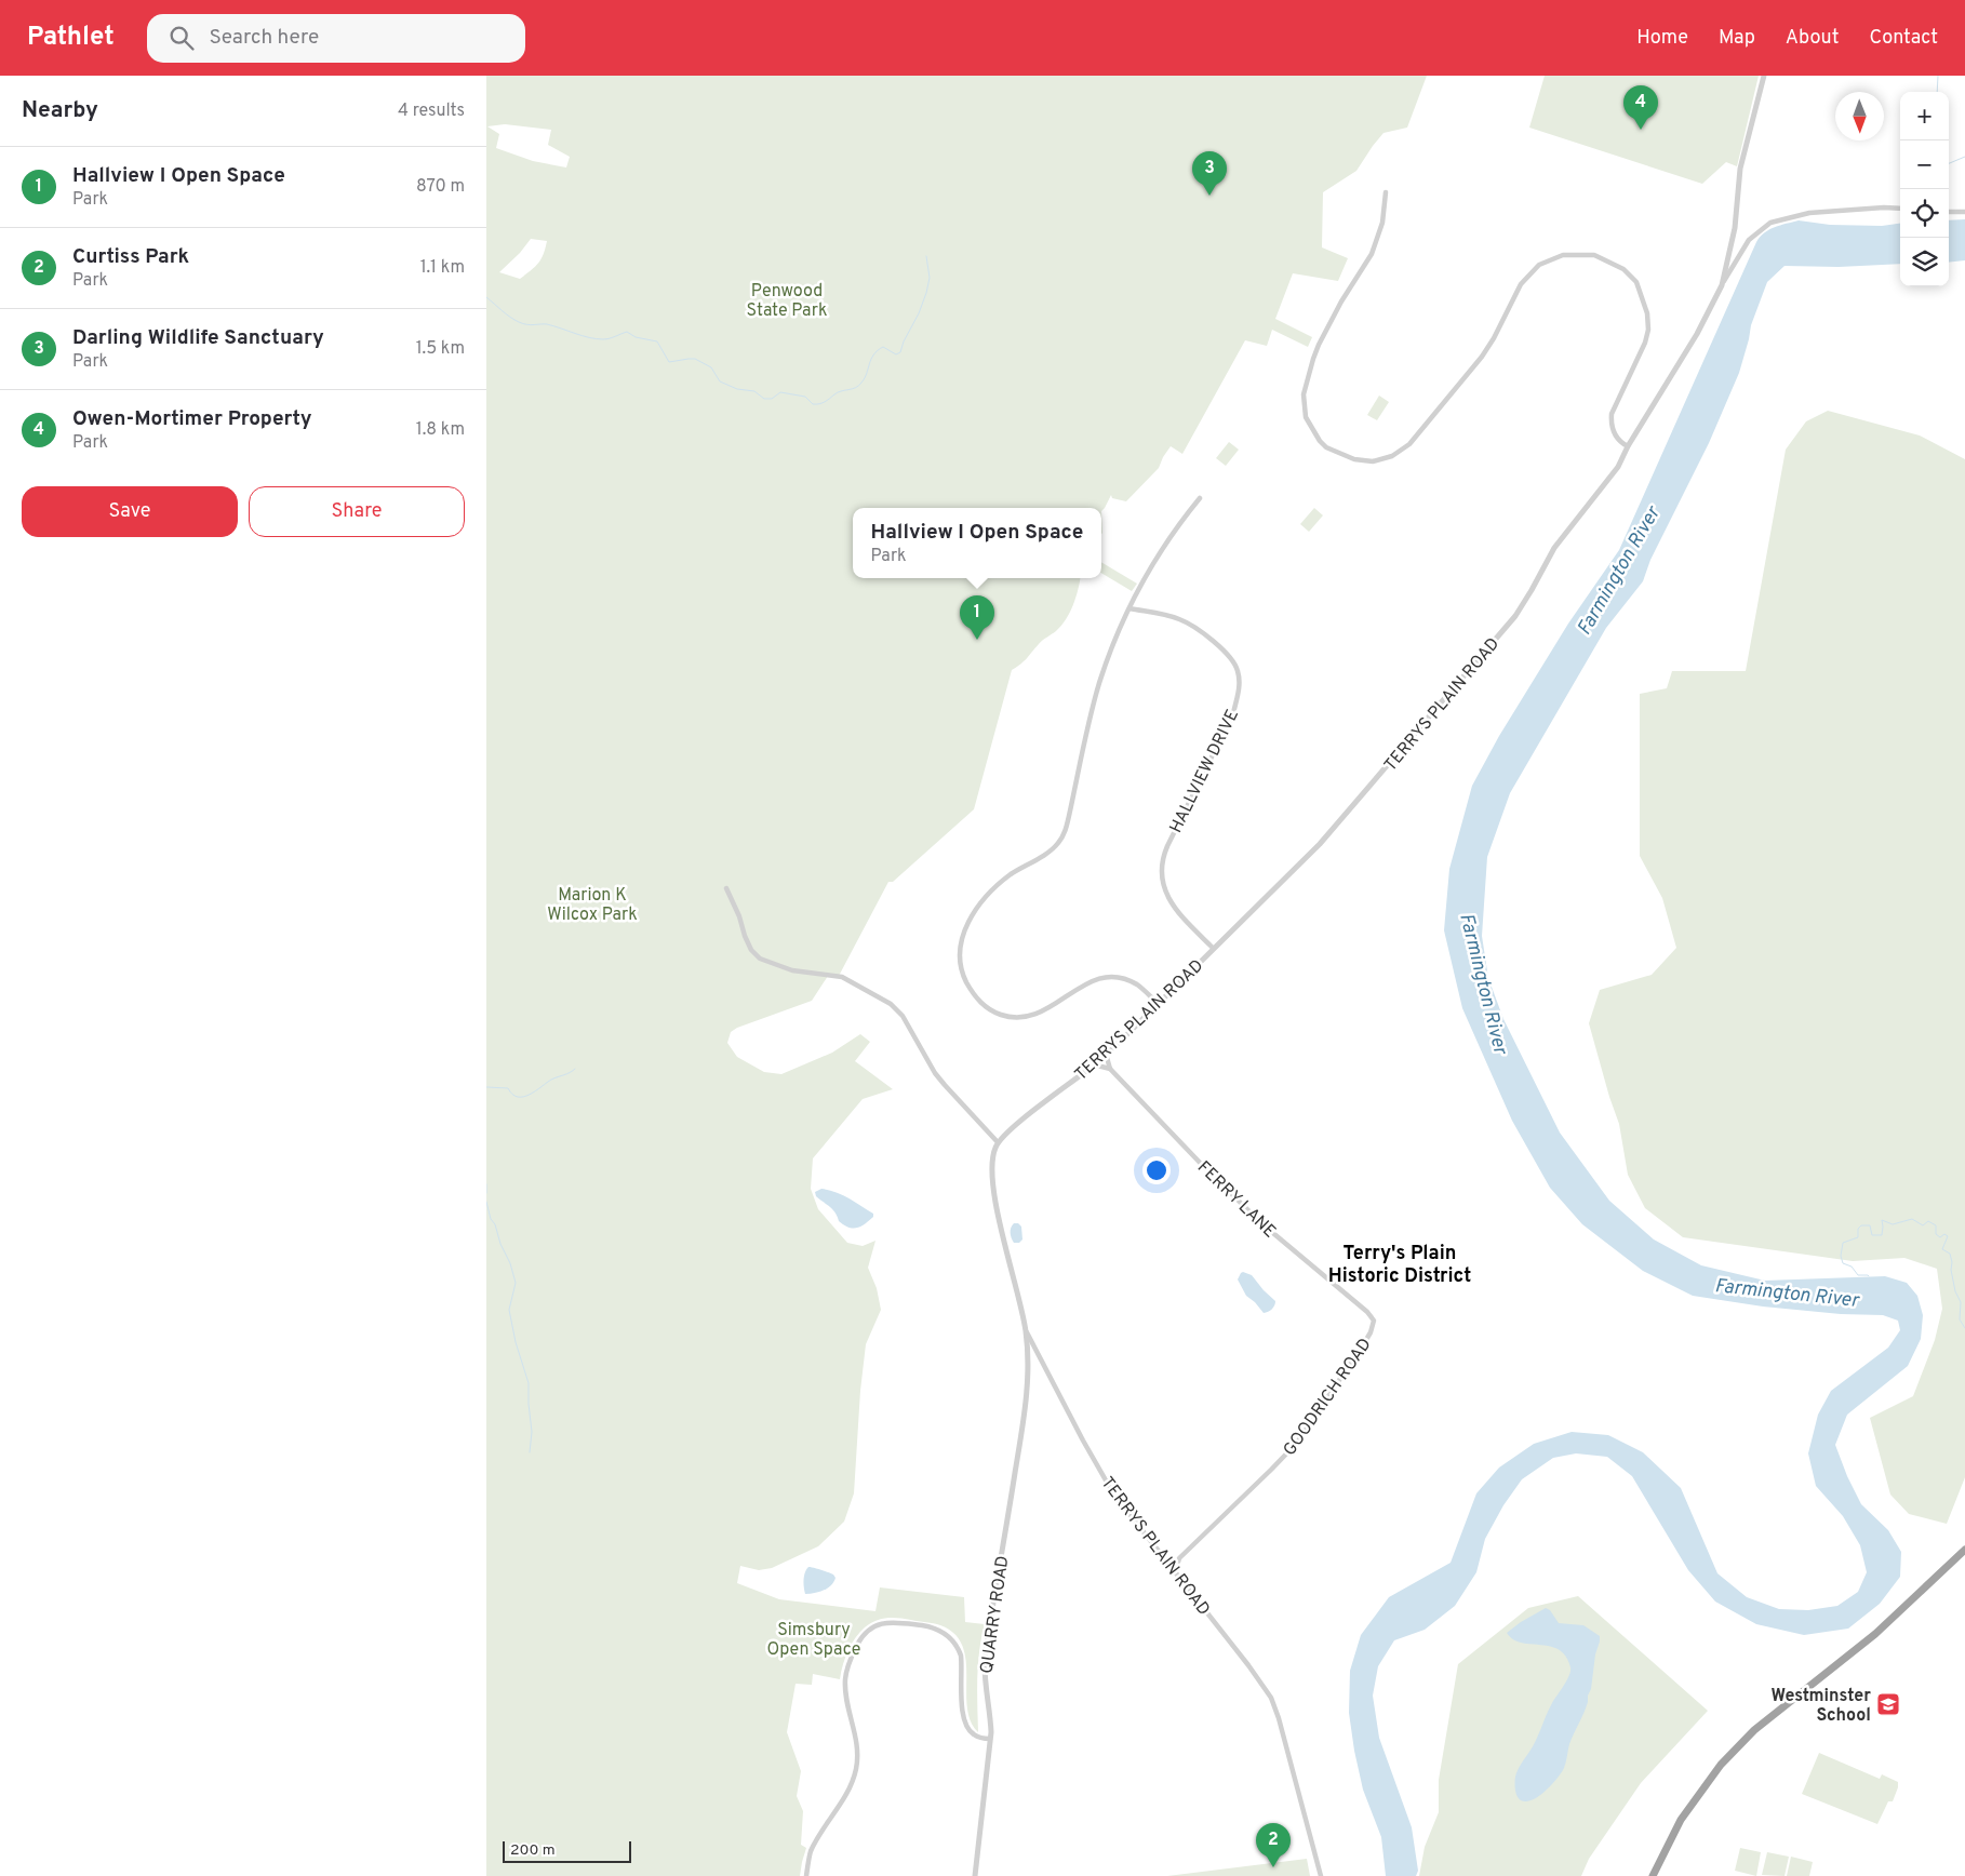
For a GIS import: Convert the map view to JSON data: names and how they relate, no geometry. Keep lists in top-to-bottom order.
{
  "streets": {
    "street": [
      "TERRYS PLAIN ROAD",
      "HALLVIEW DRIVE",
      "FERRY LANE",
      "GOODRICH ROAD",
      "QUARRY ROAD"
    ]
  },
  "crossings": [
    ["TERRYS PLAIN ROAD", "HALLVIEW DRIVE"],
    ["TERRYS PLAIN ROAD", "FERRY LANE"],
    ["TERRYS PLAIN ROAD", "GOODRICH ROAD"],
    ["TERRYS PLAIN ROAD", "QUARRY ROAD"],
    ["FERRY LANE", "GOODRICH ROAD"]
  ],
  "districts": ["Terry's Plain Historic District"],
  "water": ["Farmington River"],
  "parks": ["Penwood State Park", "Marion K Wilcox Park", "Simsbury Open Space"],
  "places": {
    "school or university": ["Westminster School"]
  },
  "scale_bar": "200 m",
  "north": "bottom",
  "page": {
    "header": "Pathlet",
    "search": "Search here",
    "nav": [
      "Home",
      "Map",
      "About",
      "Contact"
    ],
    "heading": ["Nearby", "4 results"],
    "pins": [
      "4",
      "3",
      "1",
      "2"
    ],
    "map_buttons": ["+", "−"],
    "list": [
      {
        "mark": "1",
        "name": "Hallview I Open Space",
        "note": "Park",
        "value": "870 m"
      },
      {
        "mark": "2",
        "name": "Curtiss Park",
        "note": "Park",
        "value": "1.1 km"
      },
      {
        "mark": "3",
        "name": "Darling Wildlife Sanctuary",
        "note": "Park",
        "value": "1.5 km"
      },
      {
        "mark": "4",
        "name": "Owen-Mortimer Property",
        "note": "Park",
        "value": "1.8 km"
      }
    ],
    "buttons": ["Save", "Share"],
    "popup": ["Hallview I Open Space", "Park"],
    "scale": "200 m"
  }
}
